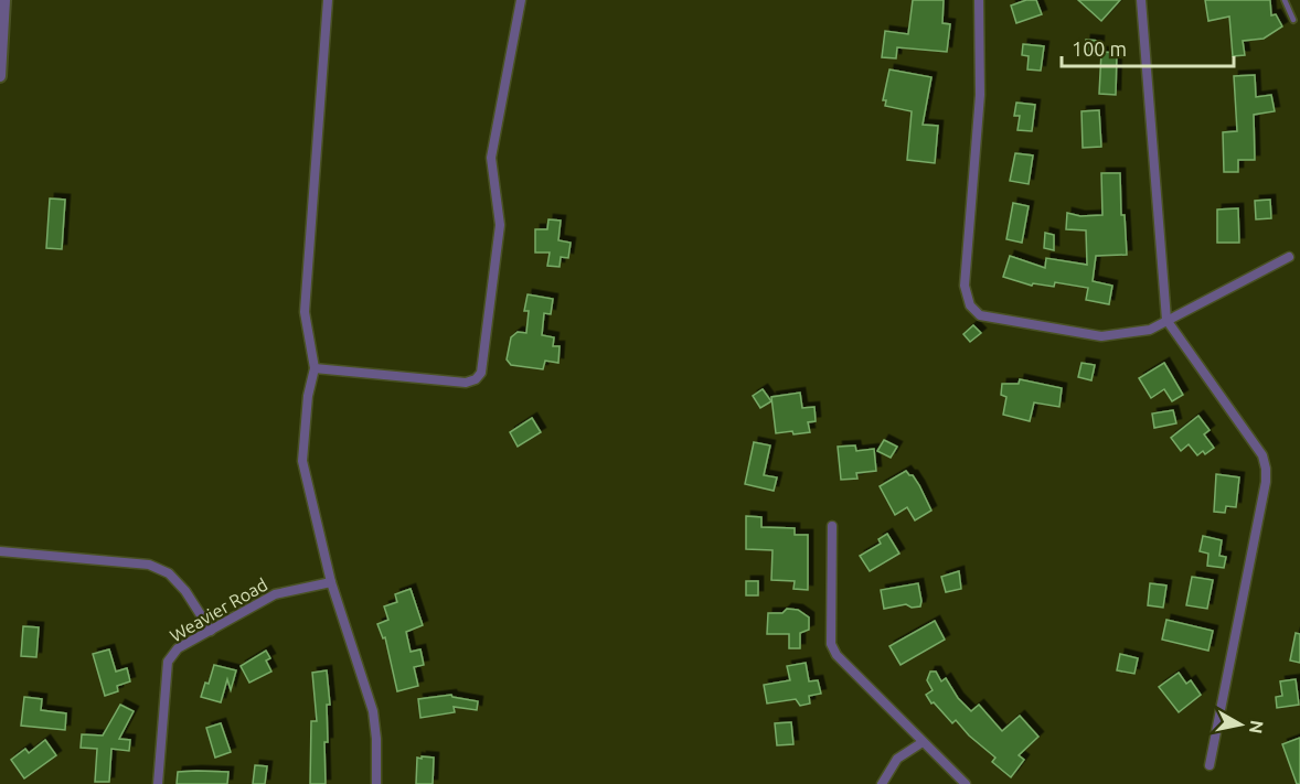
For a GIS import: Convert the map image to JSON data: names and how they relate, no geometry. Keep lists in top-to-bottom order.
{
  "streets": {
    "street": ["Weavier Road"]
  },
  "scale_bar": "100 m",
  "north": "right"
}
